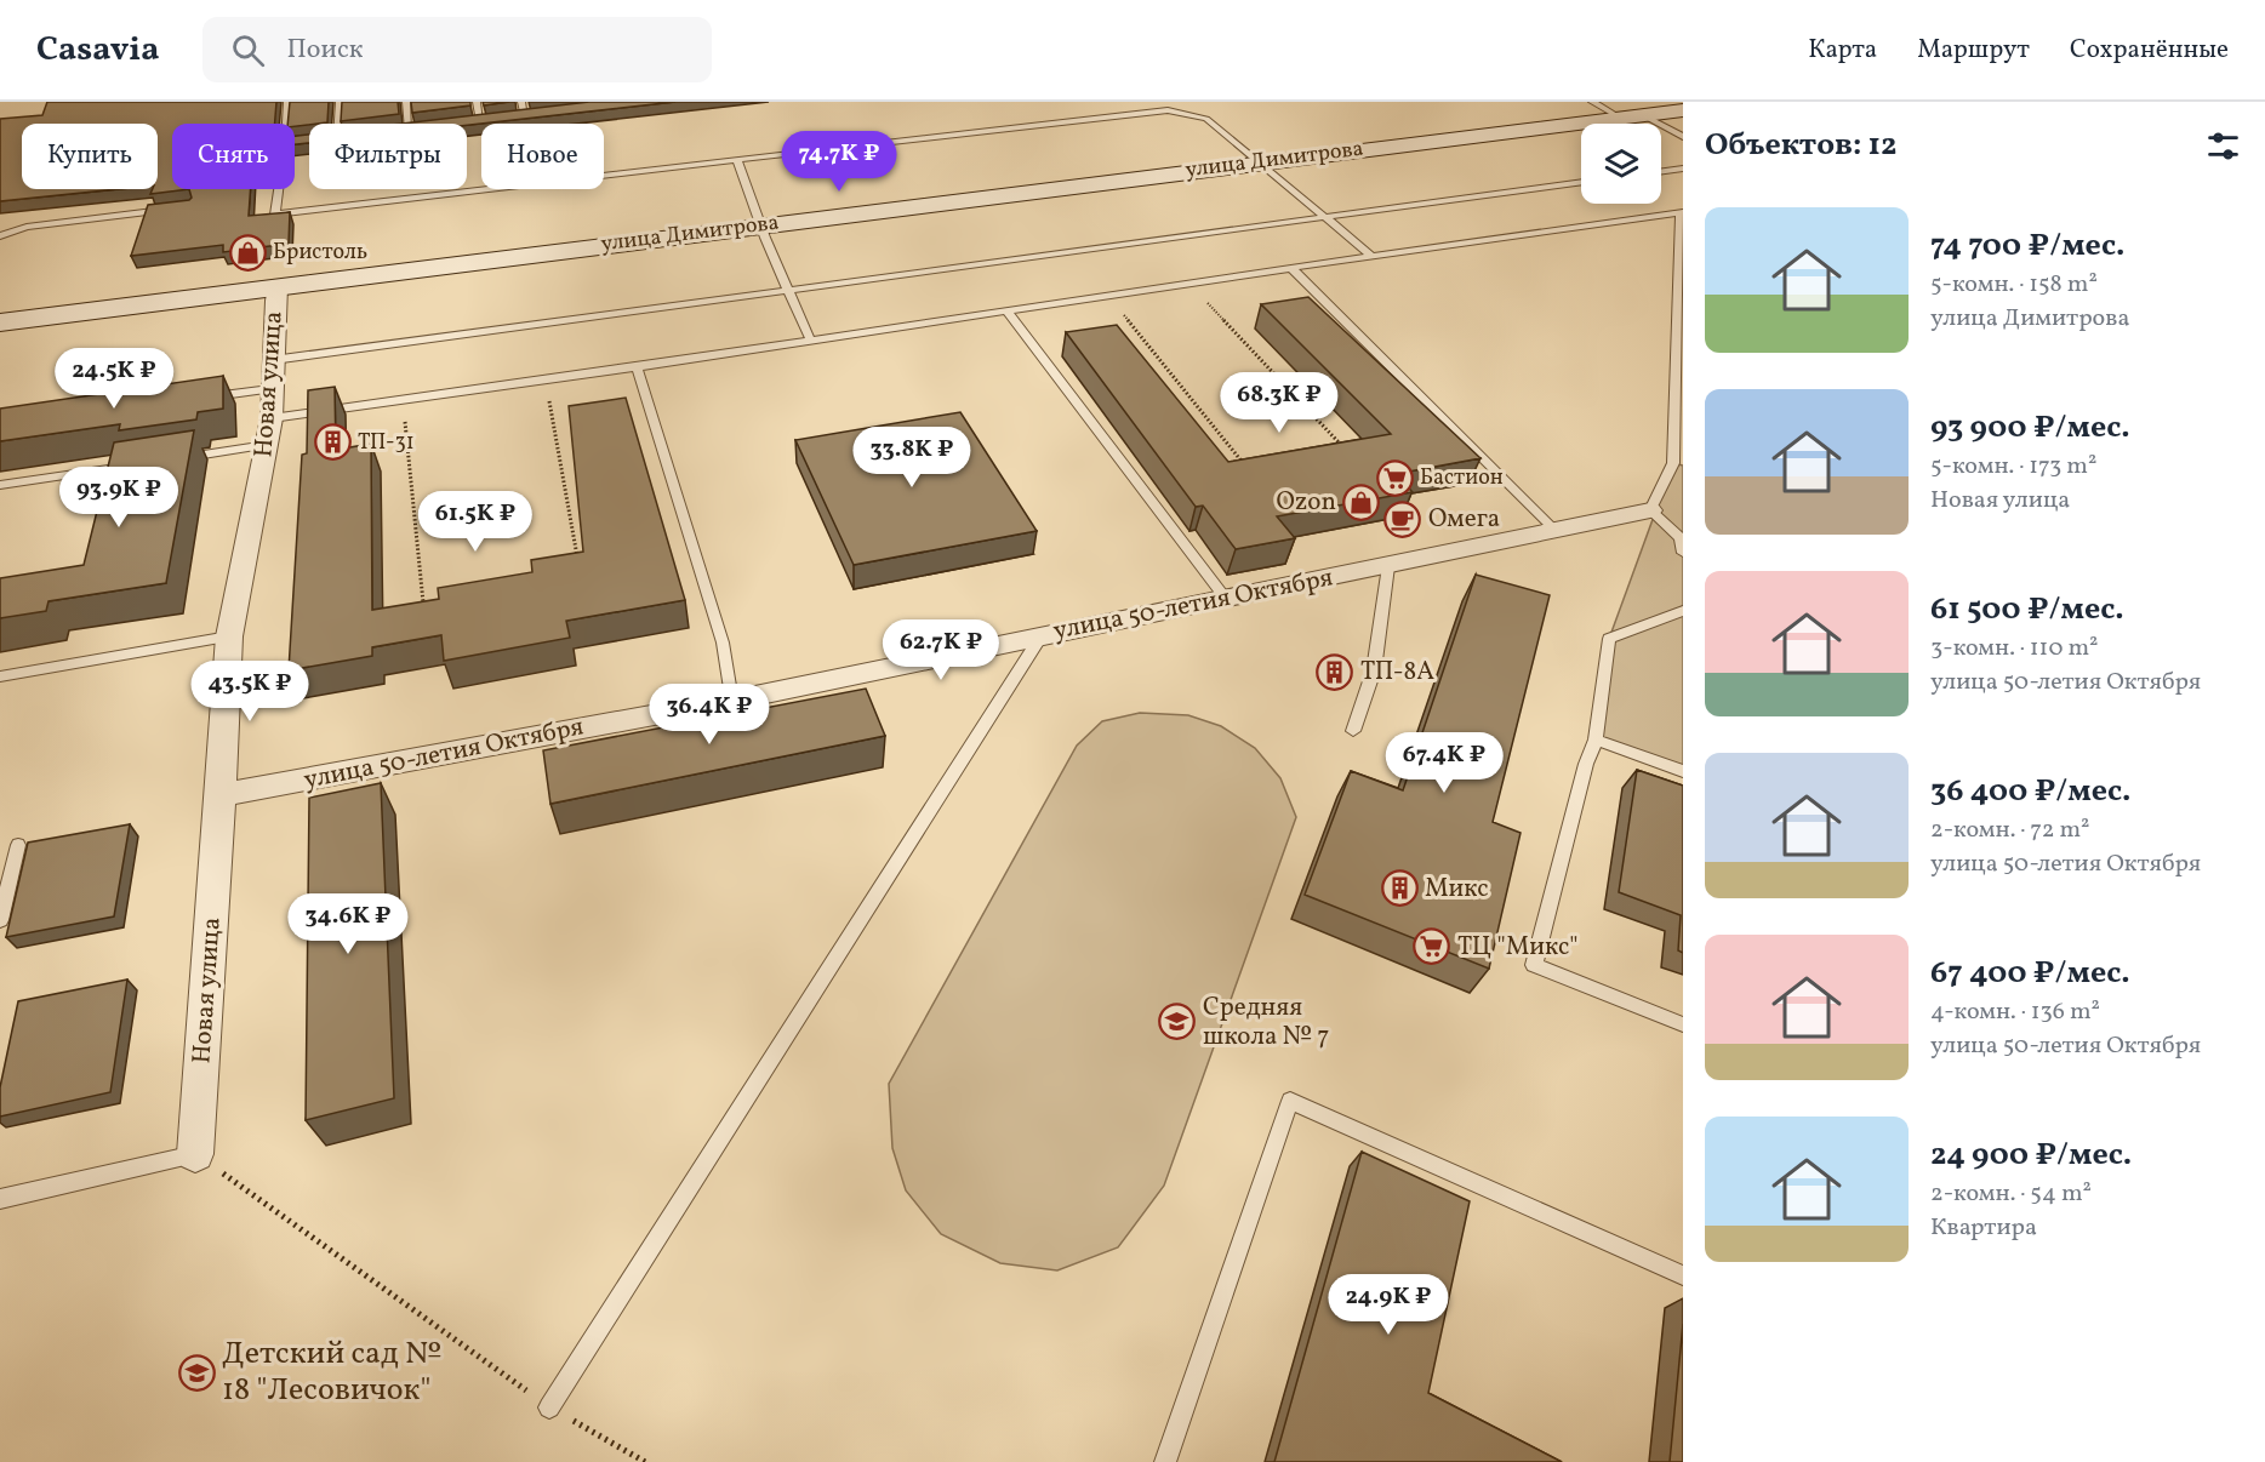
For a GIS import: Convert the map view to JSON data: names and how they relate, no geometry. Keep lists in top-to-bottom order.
{
  "streets": {
    "street": ["улица Димитрова", "Новая улица", "улица 50-летия Октября"]
  },
  "crossings": [
    ["улица Димитрова", "Новая улица"],
    ["Новая улица", "улица 50-летия Октября"]
  ],
  "places": {
    "shop": ["Бристоль", "Ozon"],
    "building": ["ТП-31", "ТП-8А", "Микс"],
    "supermarket": ["Бастион", "ТЦ \"Микс\""],
    "cafe": ["Омега"],
    "school or university": ["Средняя школа № 7", "Детский сад № 18 \"Лесовичок\""]
  },
  "page": {
    "header": "Casavia",
    "search": "Поиск",
    "nav": ["Карта", "Маршрут", "Сохранённые"],
    "heading": "Объектов: 12",
    "chip": [
      "Купить",
      "Снять",
      "Фильтры",
      "Новое"
    ],
    "price": [
      "74.7K ₽",
      "24.5K ₽",
      "68.3K ₽",
      "33.8K ₽",
      "93.9K ₽",
      "61.5K ₽",
      "62.7K ₽",
      "43.5K ₽",
      "36.4K ₽",
      "67.4K ₽",
      "34.6K ₽",
      "24.9K ₽"
    ],
    "list": [
      {
        "name": "74 700 ₽/мес.",
        "note": "5-комн. · 158 m² · улица Димитрова"
      },
      {
        "name": "93 900 ₽/мес.",
        "note": "5-комн. · 173 m² · Новая улица"
      },
      {
        "name": "61 500 ₽/мес.",
        "note": "3-комн. · 110 m² · улица 50-летия Октября"
      },
      {
        "name": "36 400 ₽/мес.",
        "note": "2-комн. · 72 m² · улица 50-летия Октября"
      },
      {
        "name": "67 400 ₽/мес.",
        "note": "4-комн. · 136 m² · улица 50-летия Октября"
      },
      {
        "name": "24 900 ₽/мес.",
        "note": "2-комн. · 54 m² · Квартира"
      }
    ]
  }
}
